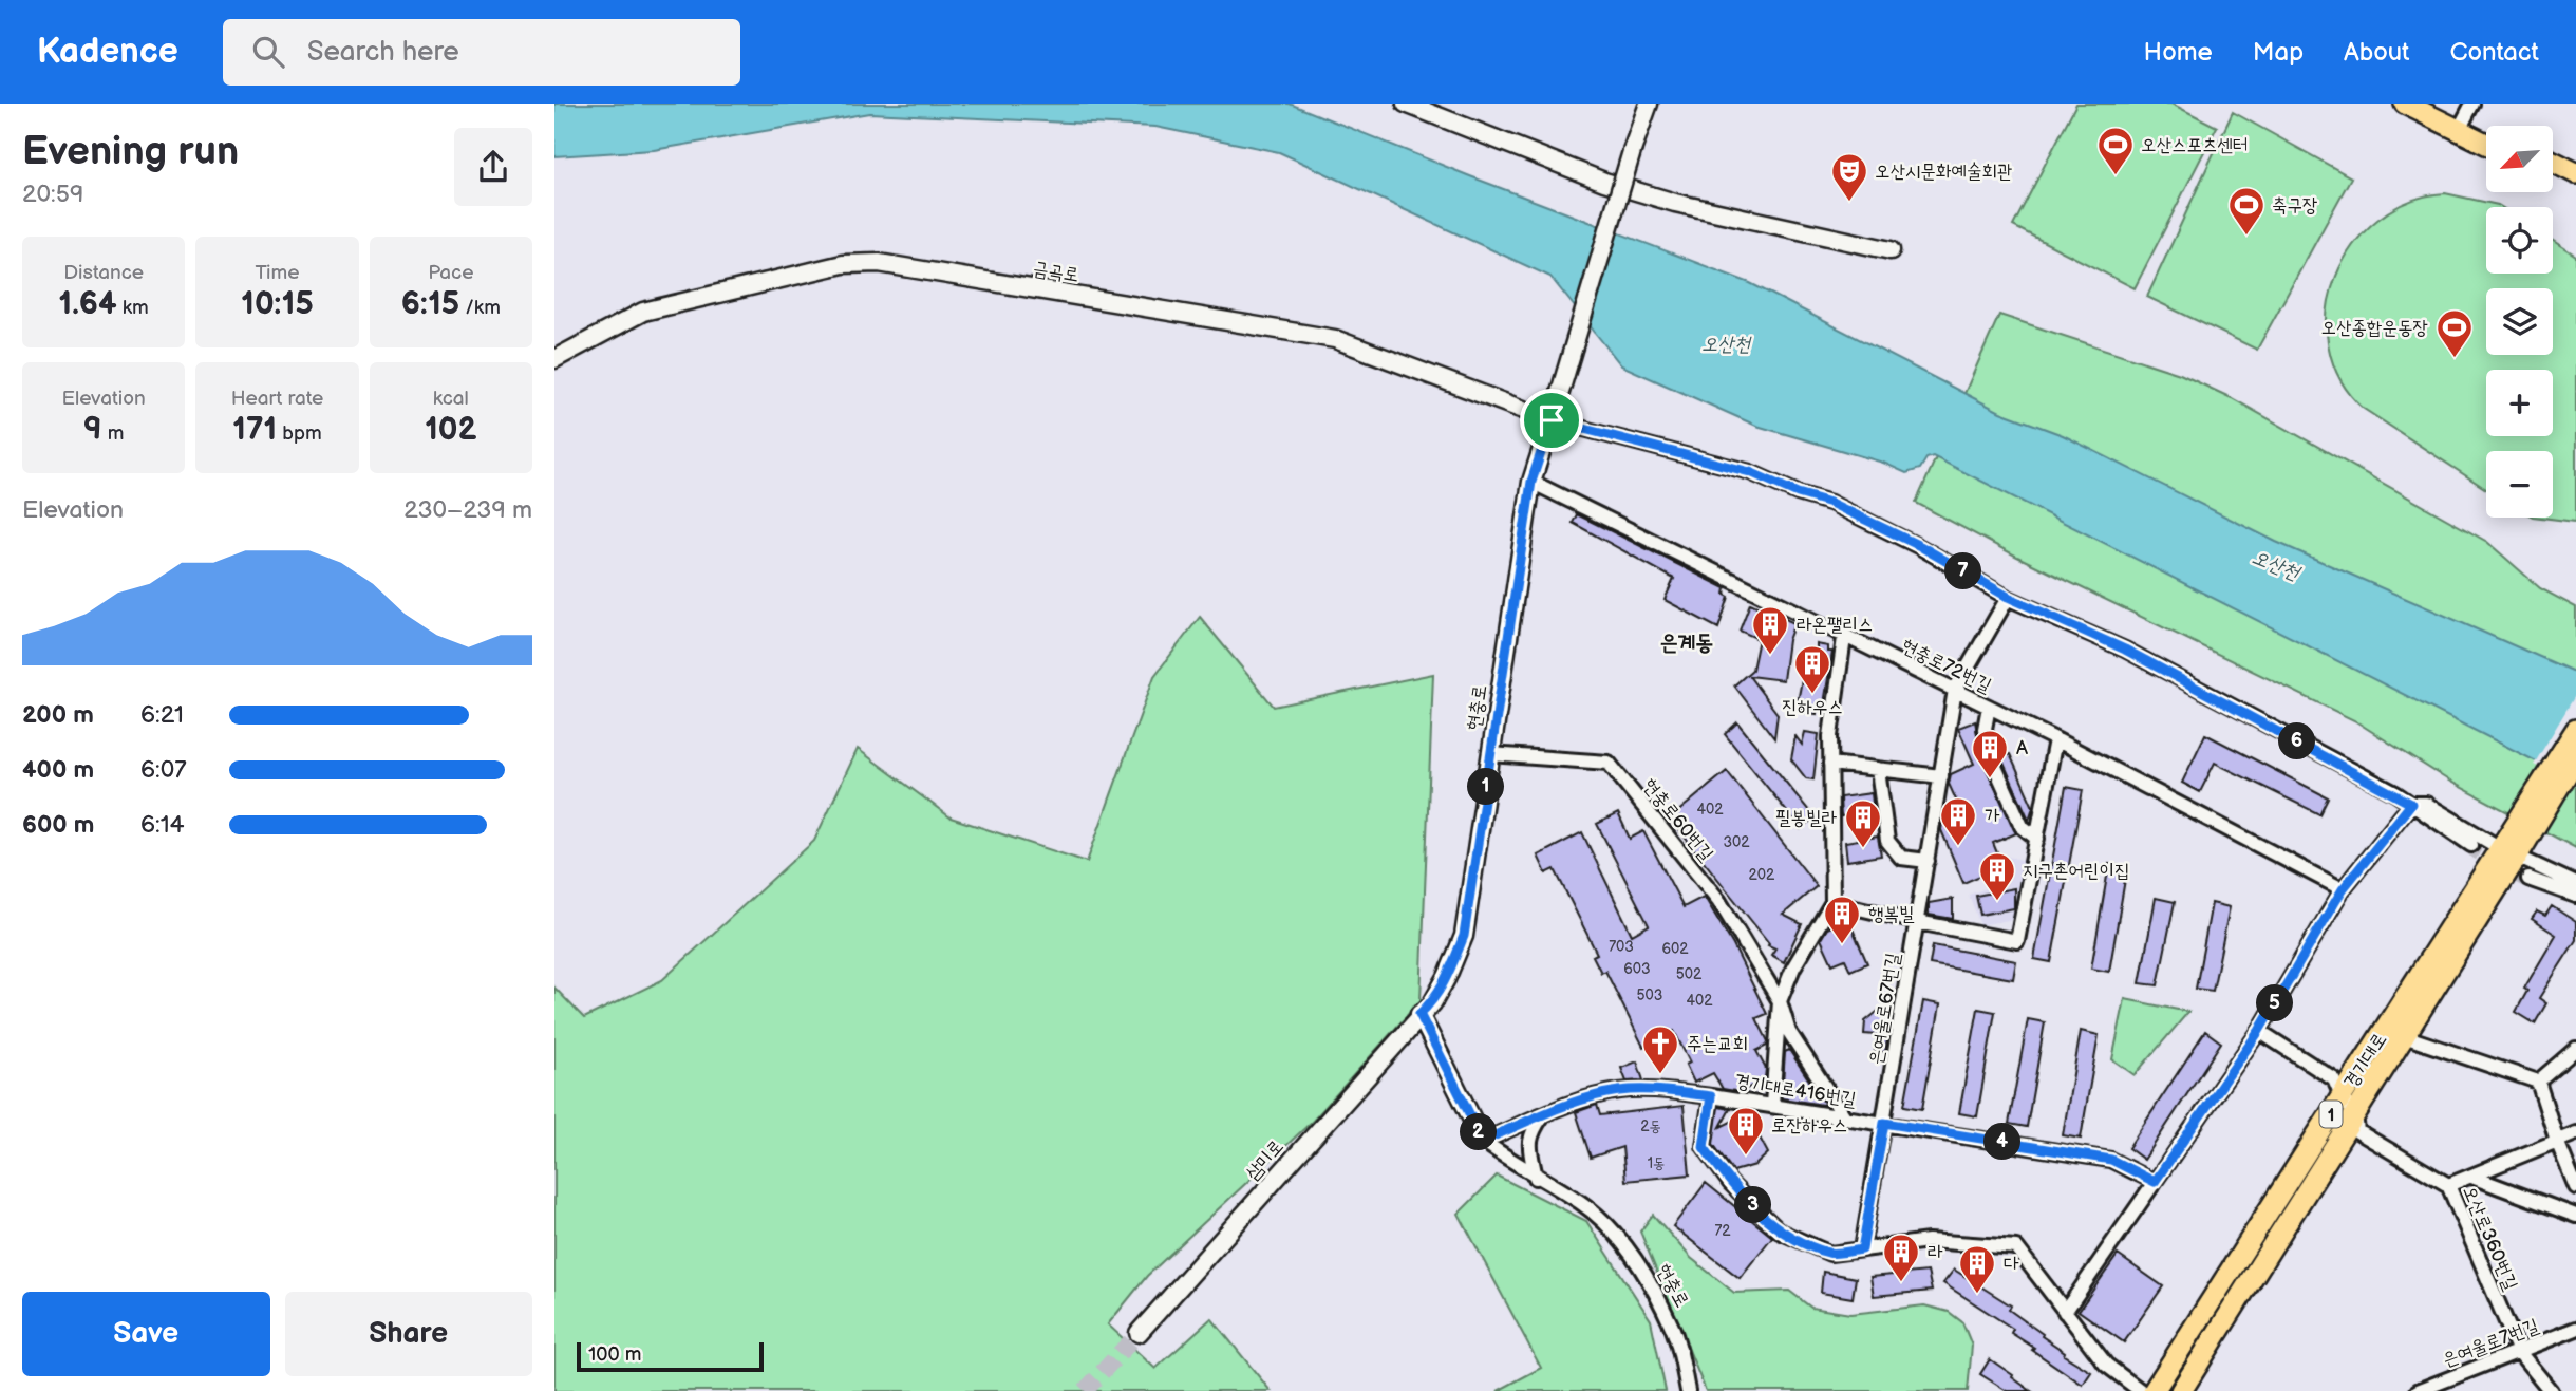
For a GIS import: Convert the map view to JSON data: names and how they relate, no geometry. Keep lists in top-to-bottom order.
{
  "streets": {
    "main road": ["경기대로", "1"],
    "street": [
      "금곡로",
      "현충로72번길",
      "현충로",
      "현충로60번길",
      "은여울로67번길",
      "경기대로416번길",
      "삼미로",
      "오산로360번길",
      "은여울로7번길"
    ]
  },
  "crossings": [
    ["금곡로", "현충로"],
    ["현충로72번길", "현충로"],
    ["현충로72번길", "은여울로67번길"],
    ["현충로", "현충로60번길"],
    ["현충로", "삼미로"],
    ["현충로60번길", "경기대로416번길"],
    ["은여울로67번길", "경기대로416번길"],
    ["경기대로", "오산로360번길"],
    ["오산로360번길", "은여울로7번길"]
  ],
  "districts": ["은계동"],
  "water": ["오산천"],
  "places": {
    "sports": ["오산스포츠센터", "축구장", "오산종합운동장"],
    "theatre": ["오산시문화예술회관"],
    "building": [
      "라온팰리스",
      "진하우스",
      "A",
      "가",
      "필봉빌라",
      "지구촌어린이집",
      "행복빌",
      "로잔하우스",
      "라",
      "다"
    ],
    "church": ["주는교회"]
  },
  "house_numbers": [
    "402",
    "302",
    "202",
    "703",
    "602",
    "603",
    "502",
    "503",
    "402",
    "2동",
    "1동",
    "72"
  ],
  "scale_bar": "100 m",
  "north": "bottom left",
  "page": {
    "header": "Kadence",
    "search": "Search here",
    "nav": [
      "Home",
      "Map",
      "About",
      "Contact"
    ],
    "heading": ["Evening run", "20:59"],
    "map_buttons": ["+", "−"],
    "stats": [
      ["Distance", "1.64 km"],
      ["Time", "10:15"],
      ["Pace", "6:15 /km"],
      ["Elevation", "9 m"],
      ["Heart rate", "171 bpm"],
      ["kcal", "102"]
    ],
    "chart": ["Elevation", "230–239 m"],
    "pins": [
      "7",
      "6",
      "1",
      "5",
      "2",
      "4",
      "3"
    ],
    "list": [
      {
        "name": "200 m",
        "note": "6:21"
      },
      {
        "name": "400 m",
        "note": "6:07"
      },
      {
        "name": "600 m",
        "note": "6:14"
      }
    ],
    "buttons": ["Save", "Share"],
    "scale": "100 m"
  }
}
